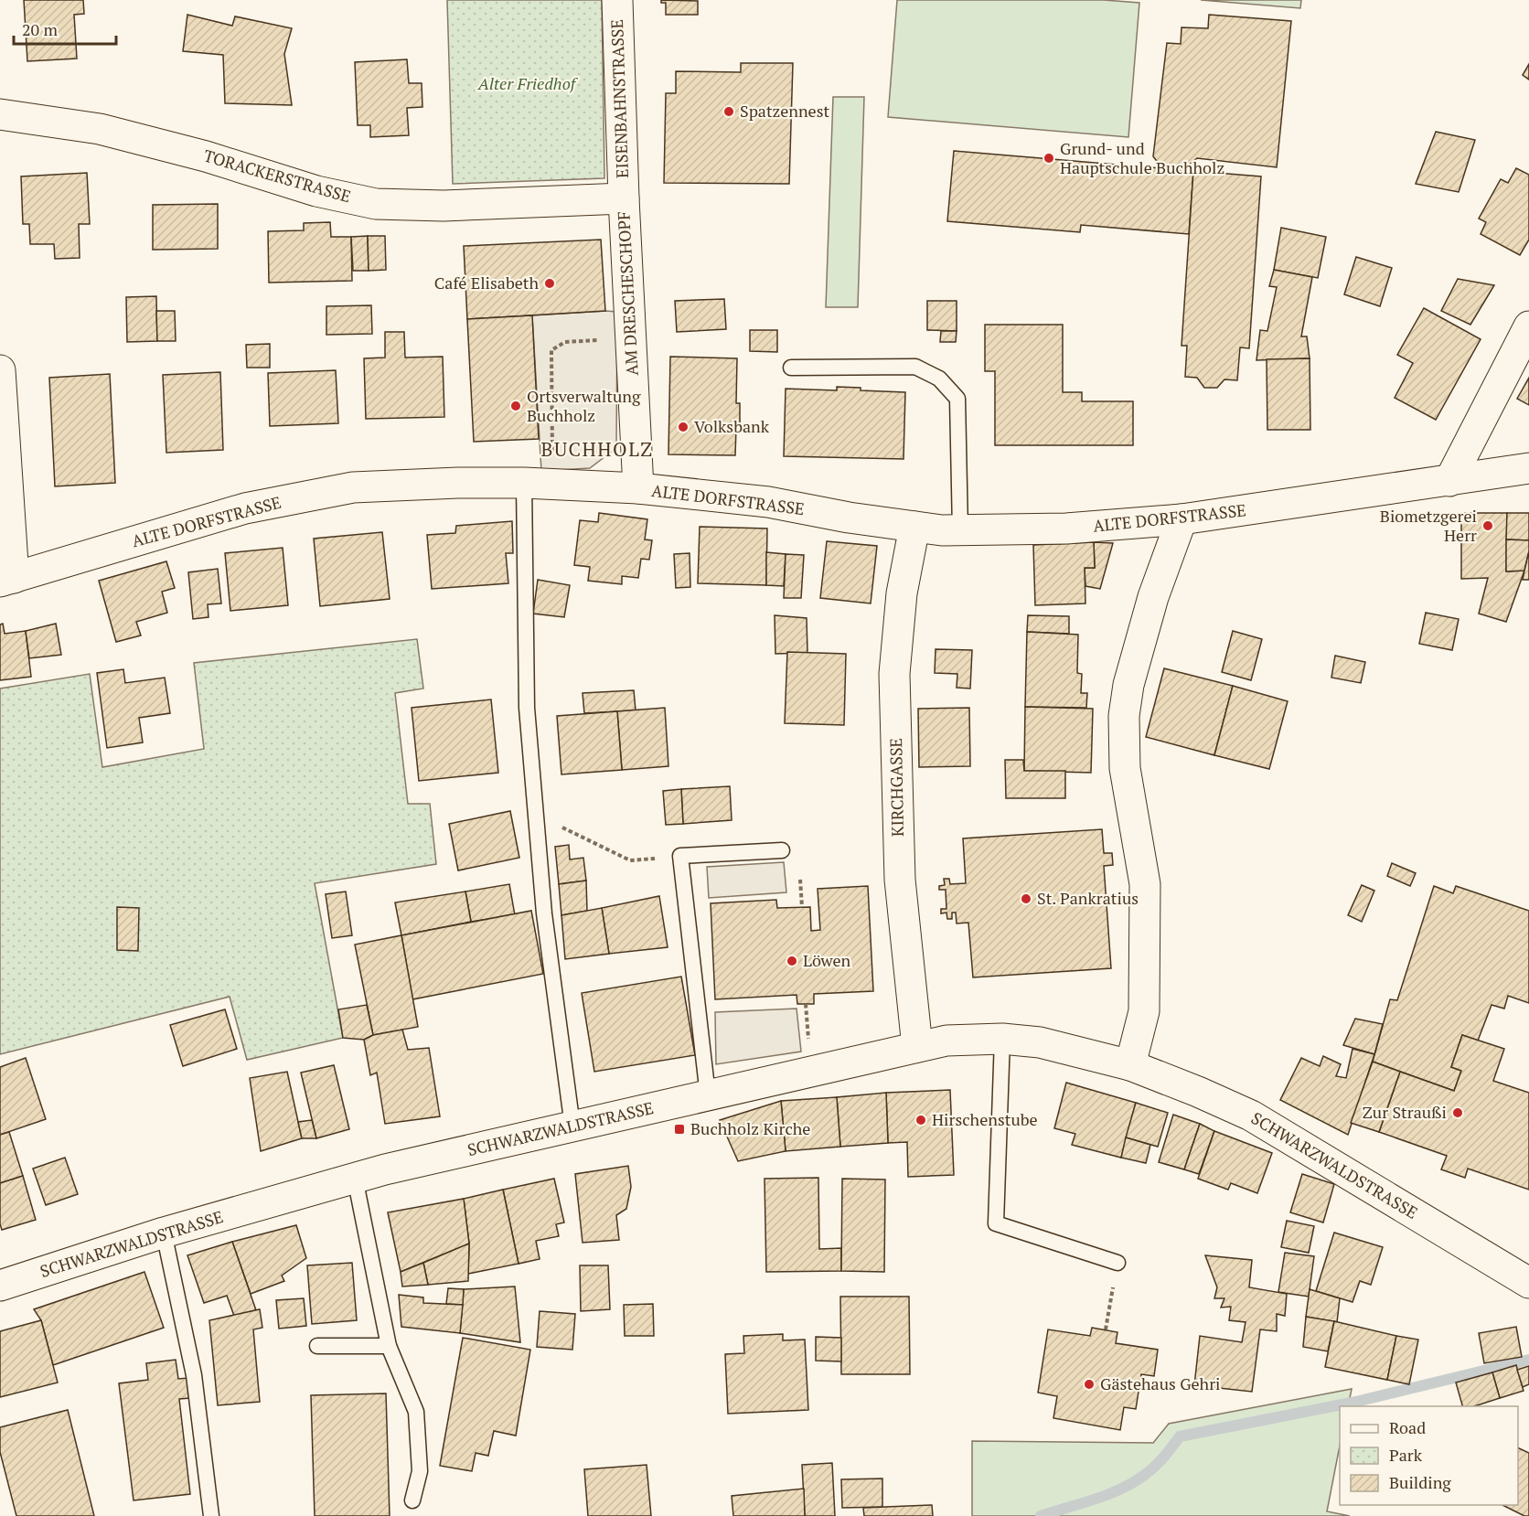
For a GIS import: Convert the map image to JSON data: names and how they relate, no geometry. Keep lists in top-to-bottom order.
{
  "streets": {
    "street": [
      "EISENBAHNSTRASSE",
      "TORACKERSTRASSE",
      "AM DRESCHESCHOPF",
      "ALTE DORFSTRASSE",
      "KIRCHGASSE",
      "SCHWARZWALDSTRASSE"
    ]
  },
  "crossings": [
    ["EISENBAHNSTRASSE", "TORACKERSTRASSE"],
    ["EISENBAHNSTRASSE", "AM DRESCHESCHOPF"],
    ["TORACKERSTRASSE", "AM DRESCHESCHOPF"],
    ["AM DRESCHESCHOPF", "ALTE DORFSTRASSE"],
    ["ALTE DORFSTRASSE", "KIRCHGASSE"],
    ["KIRCHGASSE", "SCHWARZWALDSTRASSE"]
  ],
  "districts": ["BUCHHOLZ"],
  "parks": ["Alter Friedhof"],
  "places": {
    "other": [
      "Spatzennest",
      "Grund- und Hauptschule Buchholz",
      "Café Elisabeth",
      "Ortsverwaltung Buchholz",
      "Volksbank",
      "Biometzgerei Herr",
      "St. Pankratius",
      "Löwen",
      "Zur Straußi",
      "Hirschenstube",
      "Gästehaus Gehri"
    ],
    "transit": ["Buchholz Kirche"]
  },
  "legend": ["Road", "Park", "Building"],
  "scale_bar": "20 m"
}
